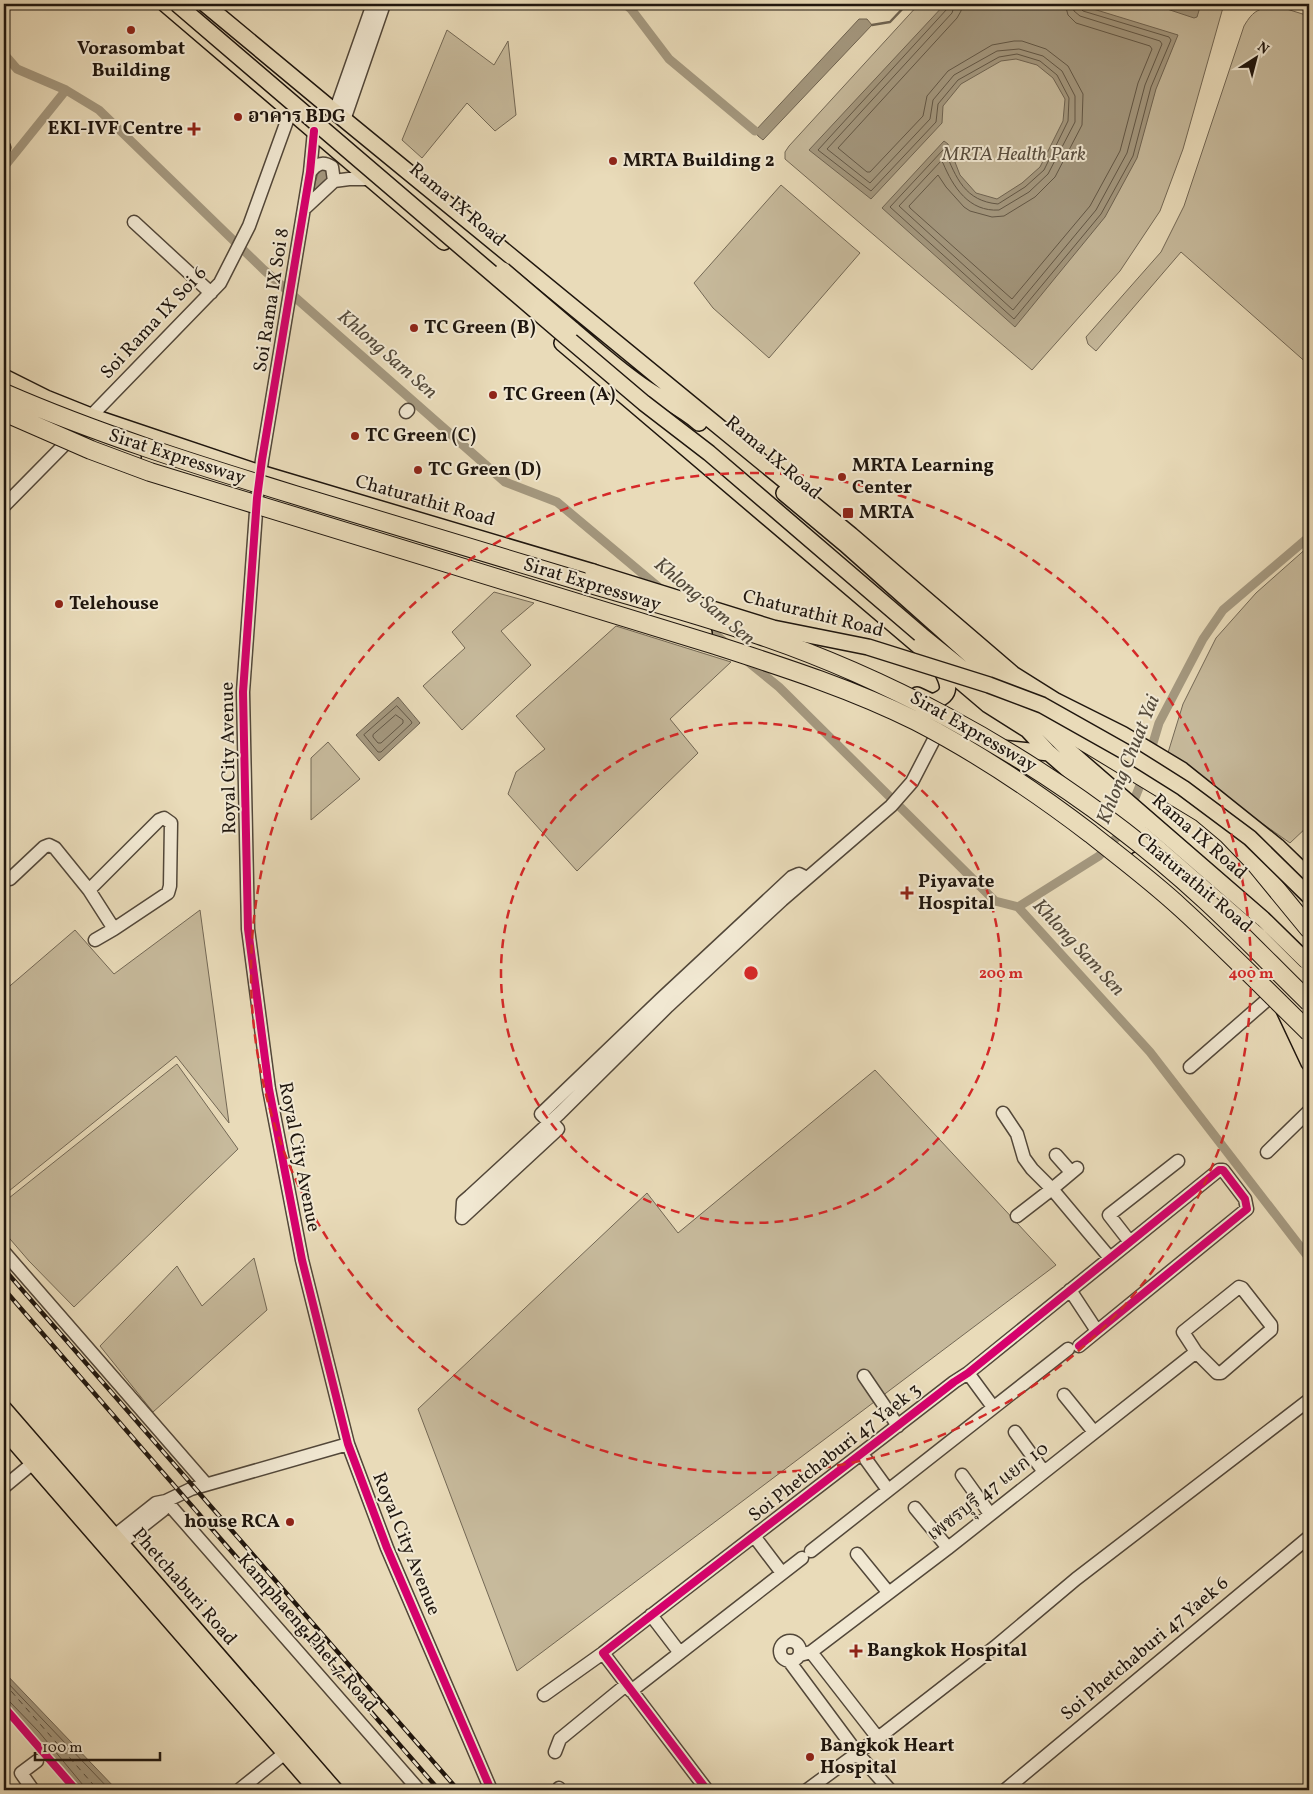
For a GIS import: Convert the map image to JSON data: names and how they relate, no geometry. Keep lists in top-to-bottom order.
{
  "streets": {
    "highway": ["Sirat Expressway"],
    "main road": ["Rama IX Road", "Chaturathit Road", "Phetchaburi Road"],
    "street": [
      "Soi Rama IX Soi 8",
      "Soi Rama IX Soi 6",
      "Royal City Avenue",
      "Soi Phetchaburi 47 Yaek 3",
      "เพชรบุุรี 47 แยก 10",
      "Kamphaeng Phet 7 Road",
      "Soi Phetchaburi 47 Yaek 6"
    ]
  },
  "crossings": [
    ["Rama IX Road", "Soi Rama IX Soi 8"],
    ["Rama IX Road", "Soi Rama IX Soi 6"],
    ["Soi Rama IX Soi 8", "Chaturathit Road"],
    ["Soi Rama IX Soi 8", "Royal City Avenue"],
    ["Soi Rama IX Soi 6", "Chaturathit Road"],
    ["Chaturathit Road", "Royal City Avenue"]
  ],
  "water": ["Khlong Sam Sen", "Khlong Chuat Yai"],
  "parks": ["MRTA Health Park"],
  "places": {
    "other": [
      "Vorasombat Building",
      "อาคาร BDG",
      "MRTA Building 2",
      "TC Green (B)",
      "TC Green (A)",
      "TC Green (C)",
      "TC Green (D)",
      "MRTA Learning Center",
      "Telehouse",
      "house RCA",
      "Bangkok Heart Hospital"
    ],
    "health": ["EKI-IVF Centre", "Piyavate Hospital", "Bangkok Hospital"],
    "transit": ["MRTA"]
  },
  "scale_bar": "100 m",
  "north": "top right",
  "rings": ["200 m", "400 m"]
}
